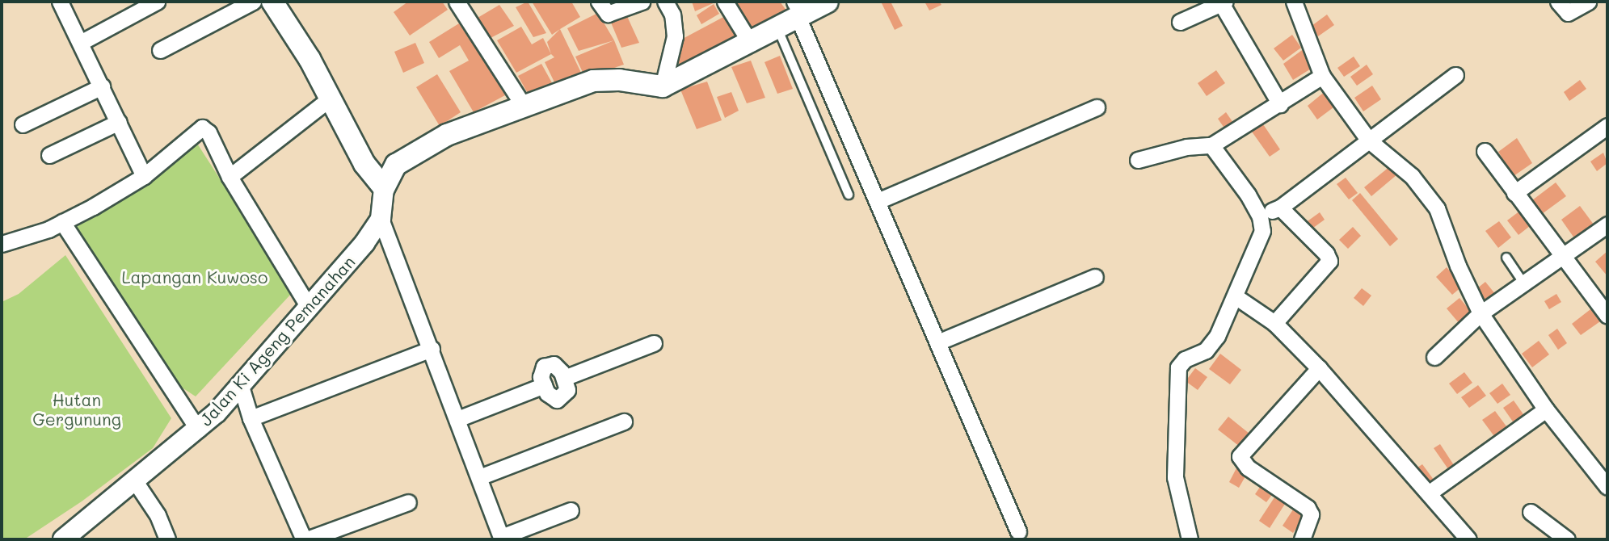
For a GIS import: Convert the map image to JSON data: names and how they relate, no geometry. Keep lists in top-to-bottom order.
{
  "streets": {
    "street": ["Jalan Ki Ageng Pemanahan"]
  },
  "parks": ["Lapangan Kuwoso", "Hutan Gergunung"]
}
